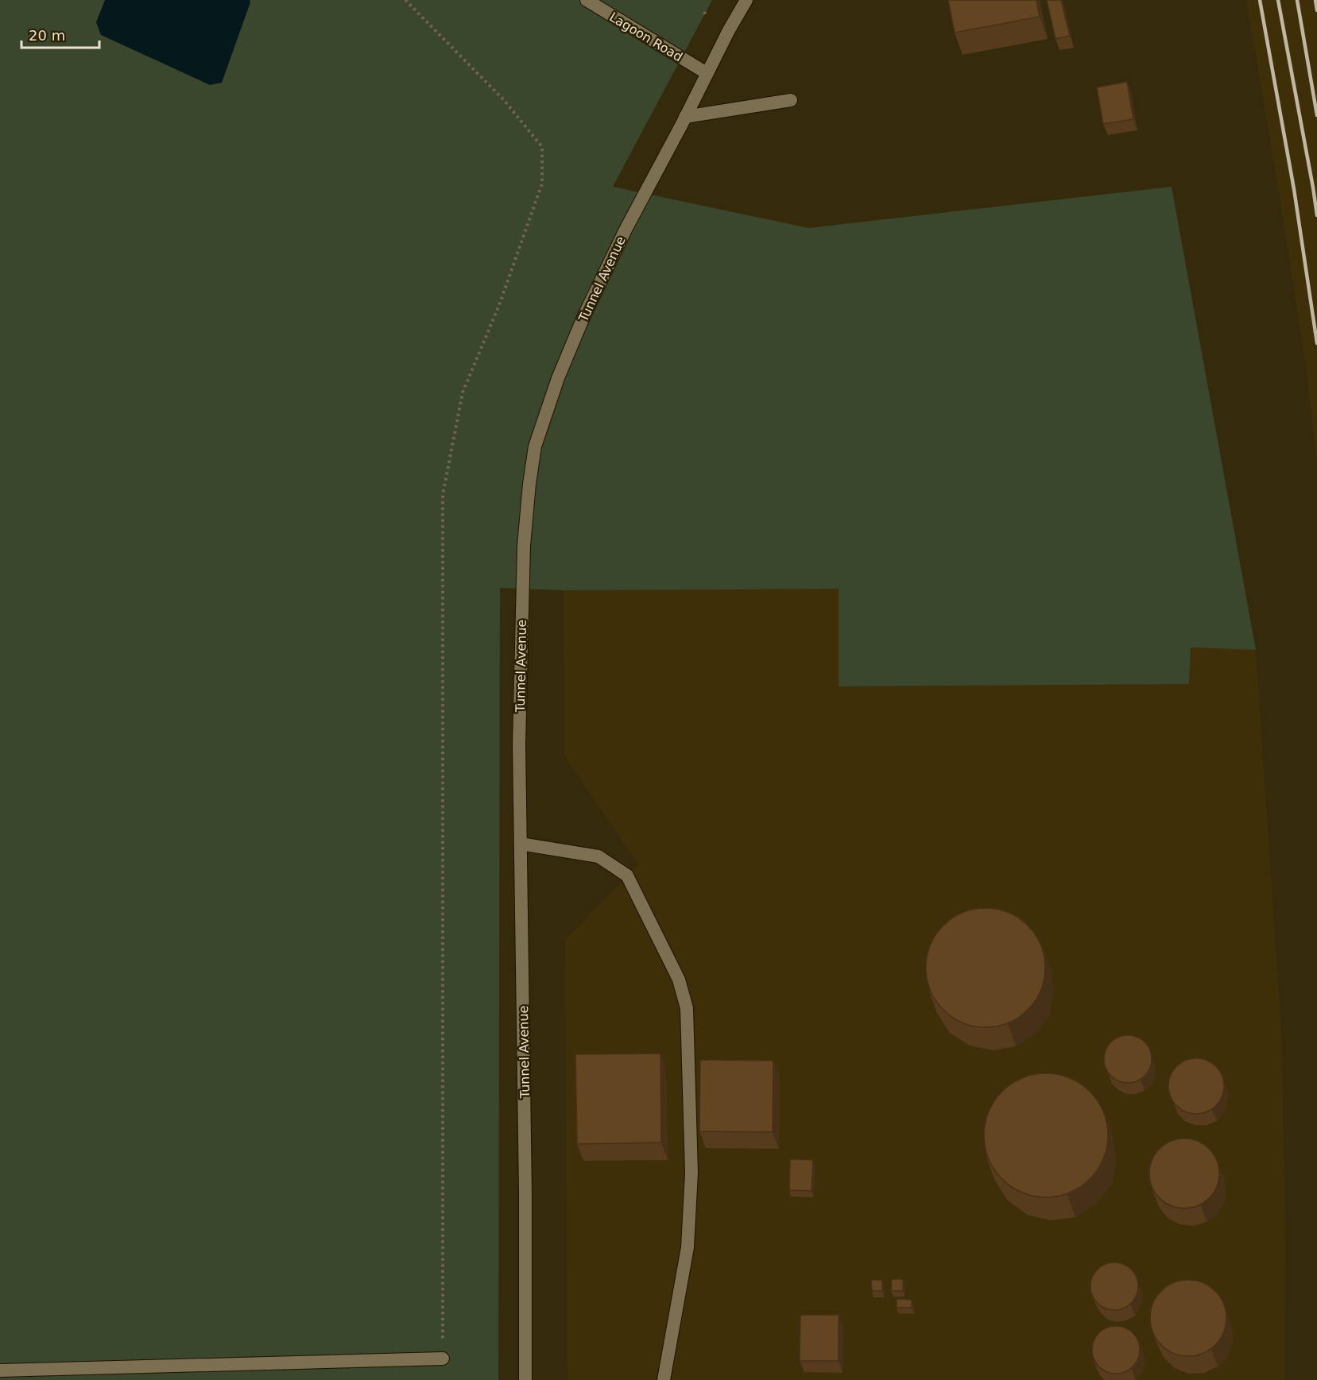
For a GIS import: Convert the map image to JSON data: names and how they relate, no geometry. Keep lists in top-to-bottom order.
{
  "streets": {
    "street": ["Lagoon Road", "Tunnel Avenue"]
  },
  "crossings": [
    ["Lagoon Road", "Tunnel Avenue"]
  ],
  "scale_bar": "20 m"
}
